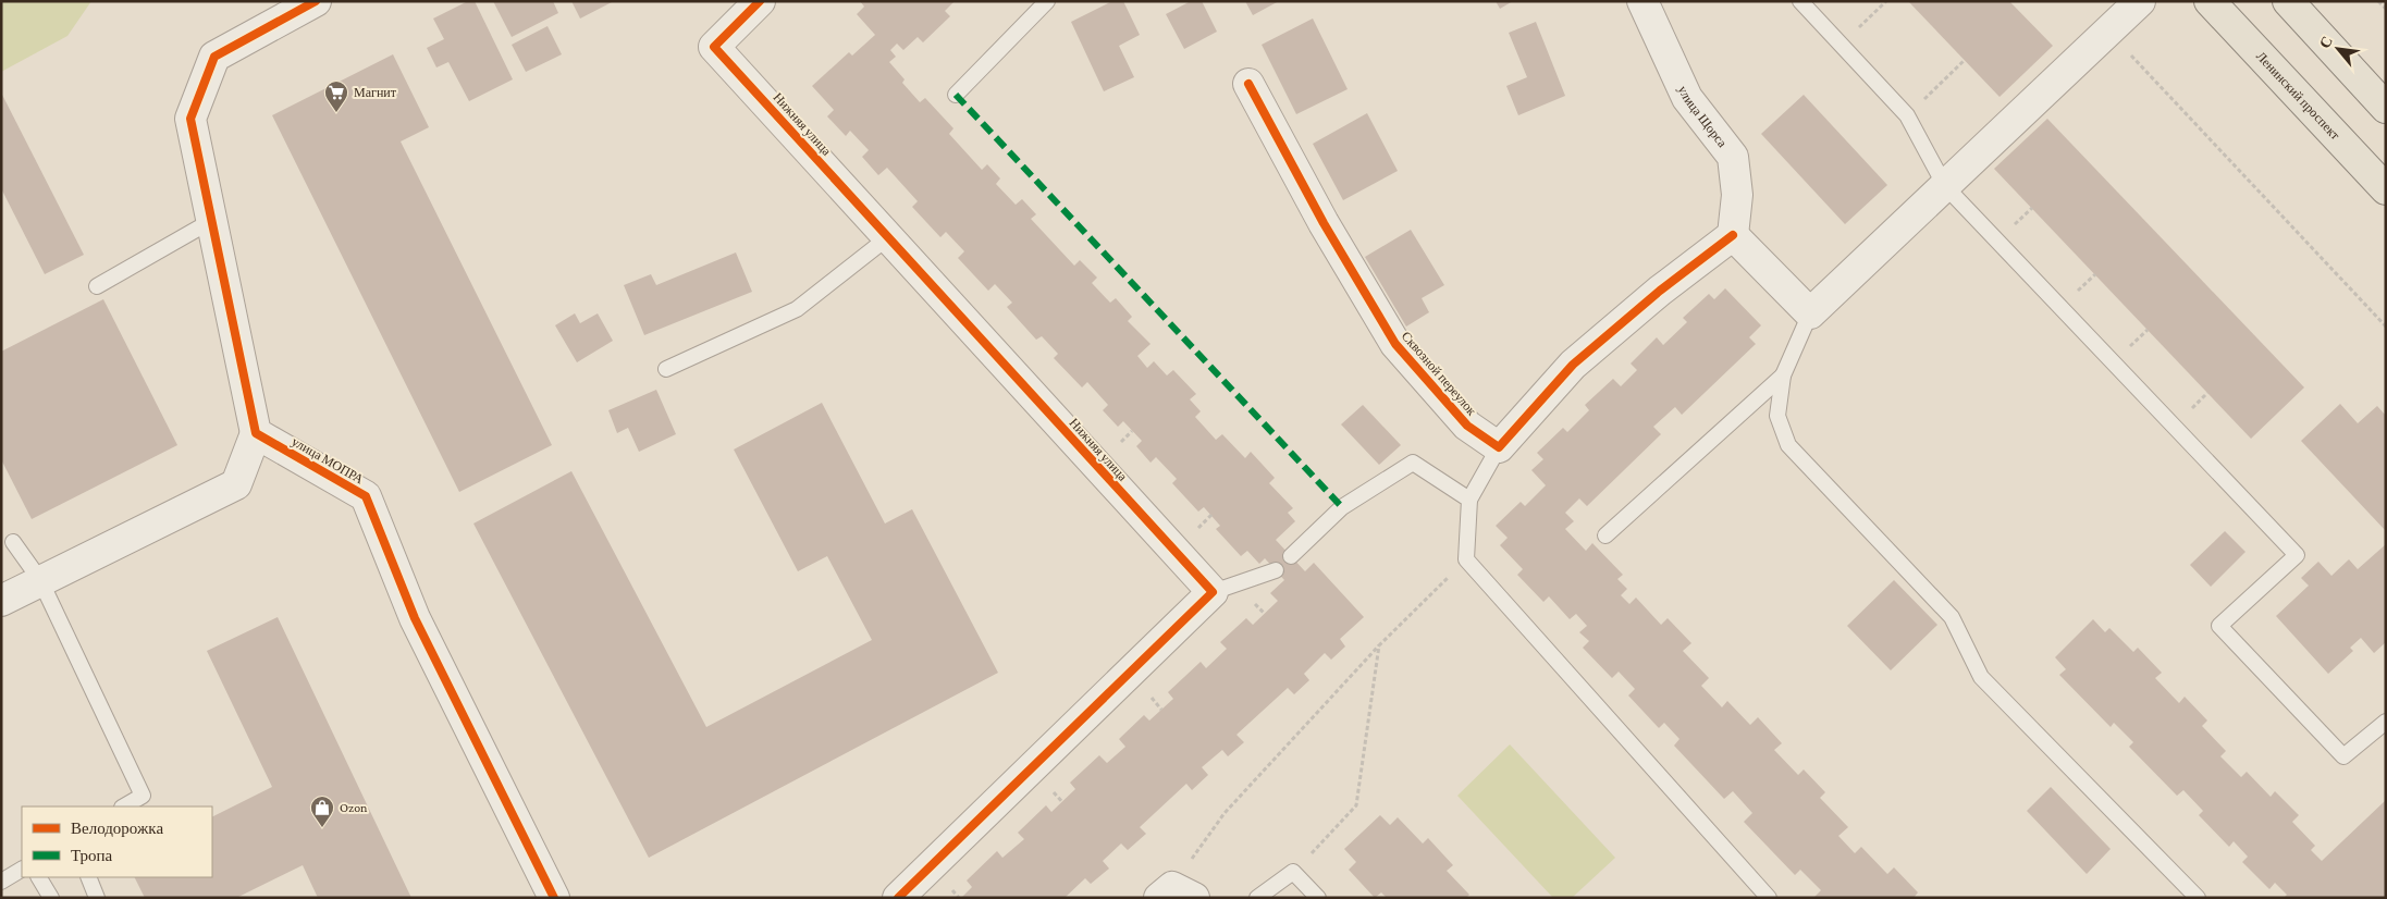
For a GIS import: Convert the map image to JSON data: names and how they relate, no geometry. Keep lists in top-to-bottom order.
{
  "streets": {
    "main road": ["Ленинский проспект"],
    "street": [
      "улица Щорса",
      "Нижняя улица",
      "Сквозной переулок",
      "улица МОПРА"
    ]
  },
  "places": {
    "supermarket": ["Магнит"],
    "shop": ["Ozon"]
  },
  "legend": ["Велодорожка", "Тропа"],
  "north": "top left"
}
